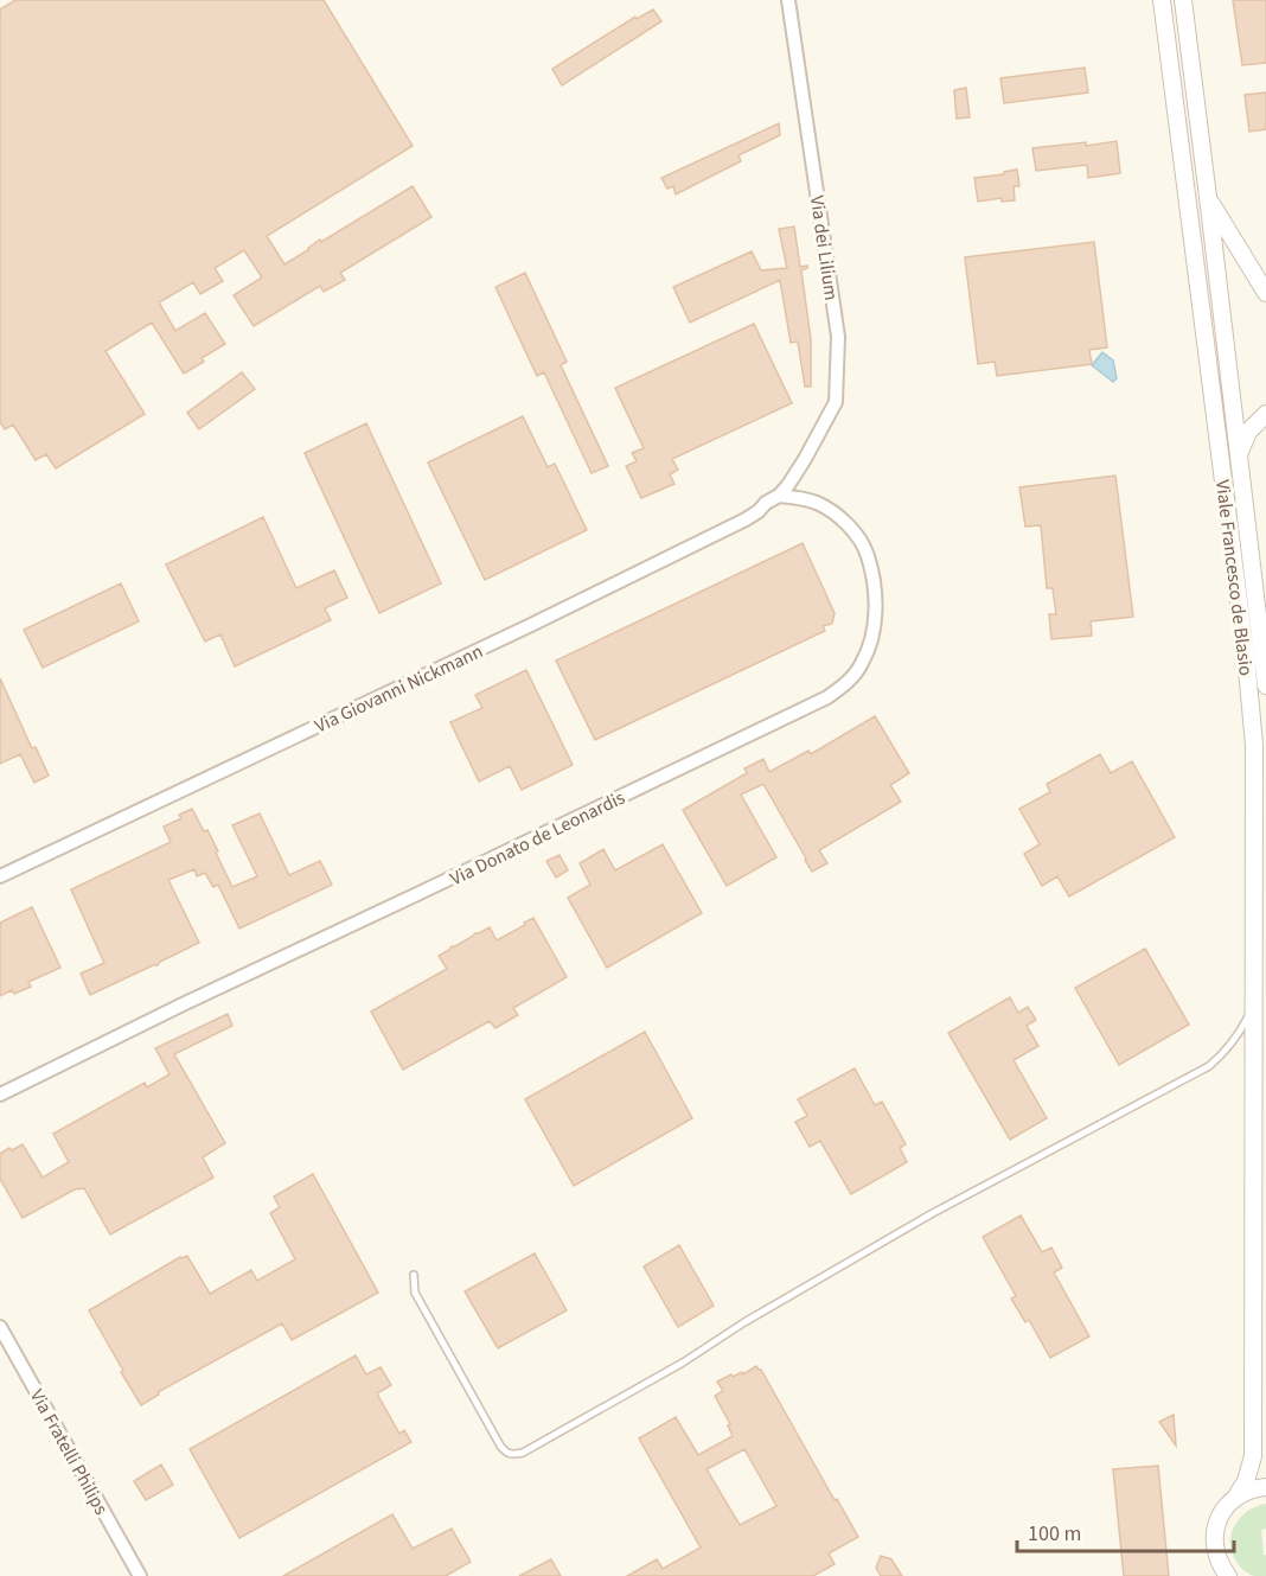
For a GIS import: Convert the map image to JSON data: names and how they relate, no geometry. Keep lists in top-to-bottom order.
{
  "streets": {
    "street": [
      "Via dei Lilium",
      "Viale Francesco de Blasio",
      "Via Giovanni Nickmann",
      "Via Donato de Leonardis",
      "Via Fratelli Philips"
    ]
  },
  "crossings": [
    ["Via dei Lilium", "Via Giovanni Nickmann"],
    ["Via Giovanni Nickmann", "Via Donato de Leonardis"]
  ],
  "scale_bar": "100 m"
}
